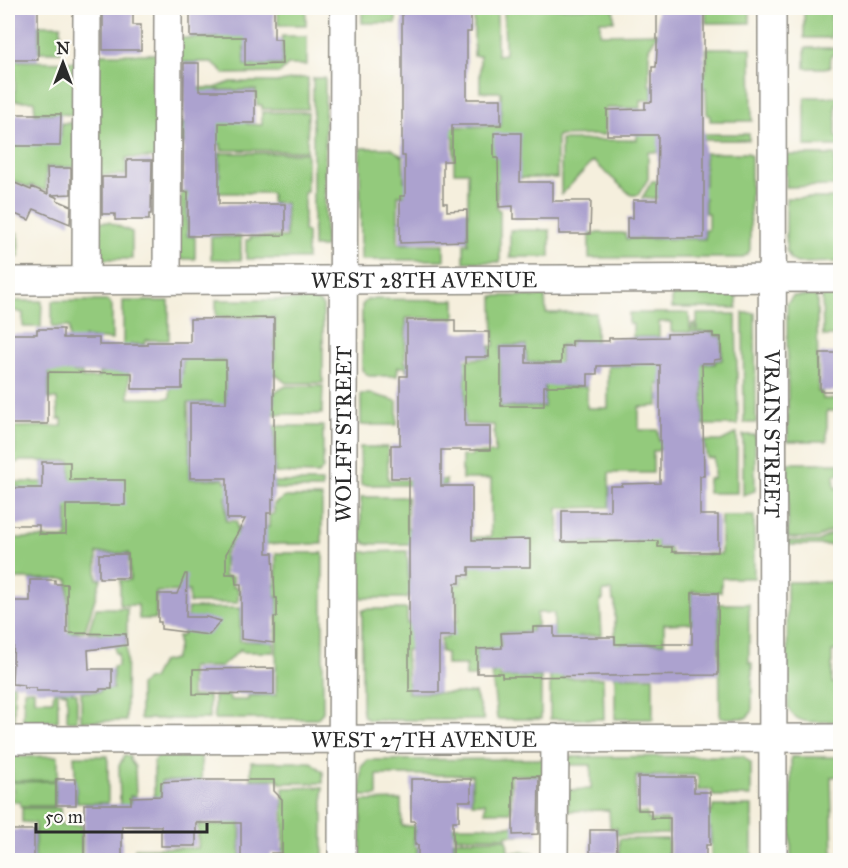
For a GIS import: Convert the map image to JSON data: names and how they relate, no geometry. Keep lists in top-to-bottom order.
{
  "streets": {
    "street": [
      "WEST 28TH AVENUE",
      "WOLFF STREET",
      "VRAIN STREET",
      "WEST 27TH AVENUE"
    ]
  },
  "crossings": [
    ["WEST 28TH AVENUE", "WOLFF STREET"],
    ["WEST 28TH AVENUE", "VRAIN STREET"],
    ["WOLFF STREET", "WEST 27TH AVENUE"],
    ["VRAIN STREET", "WEST 27TH AVENUE"]
  ],
  "scale_bar": "50 m",
  "north": "top"
}
